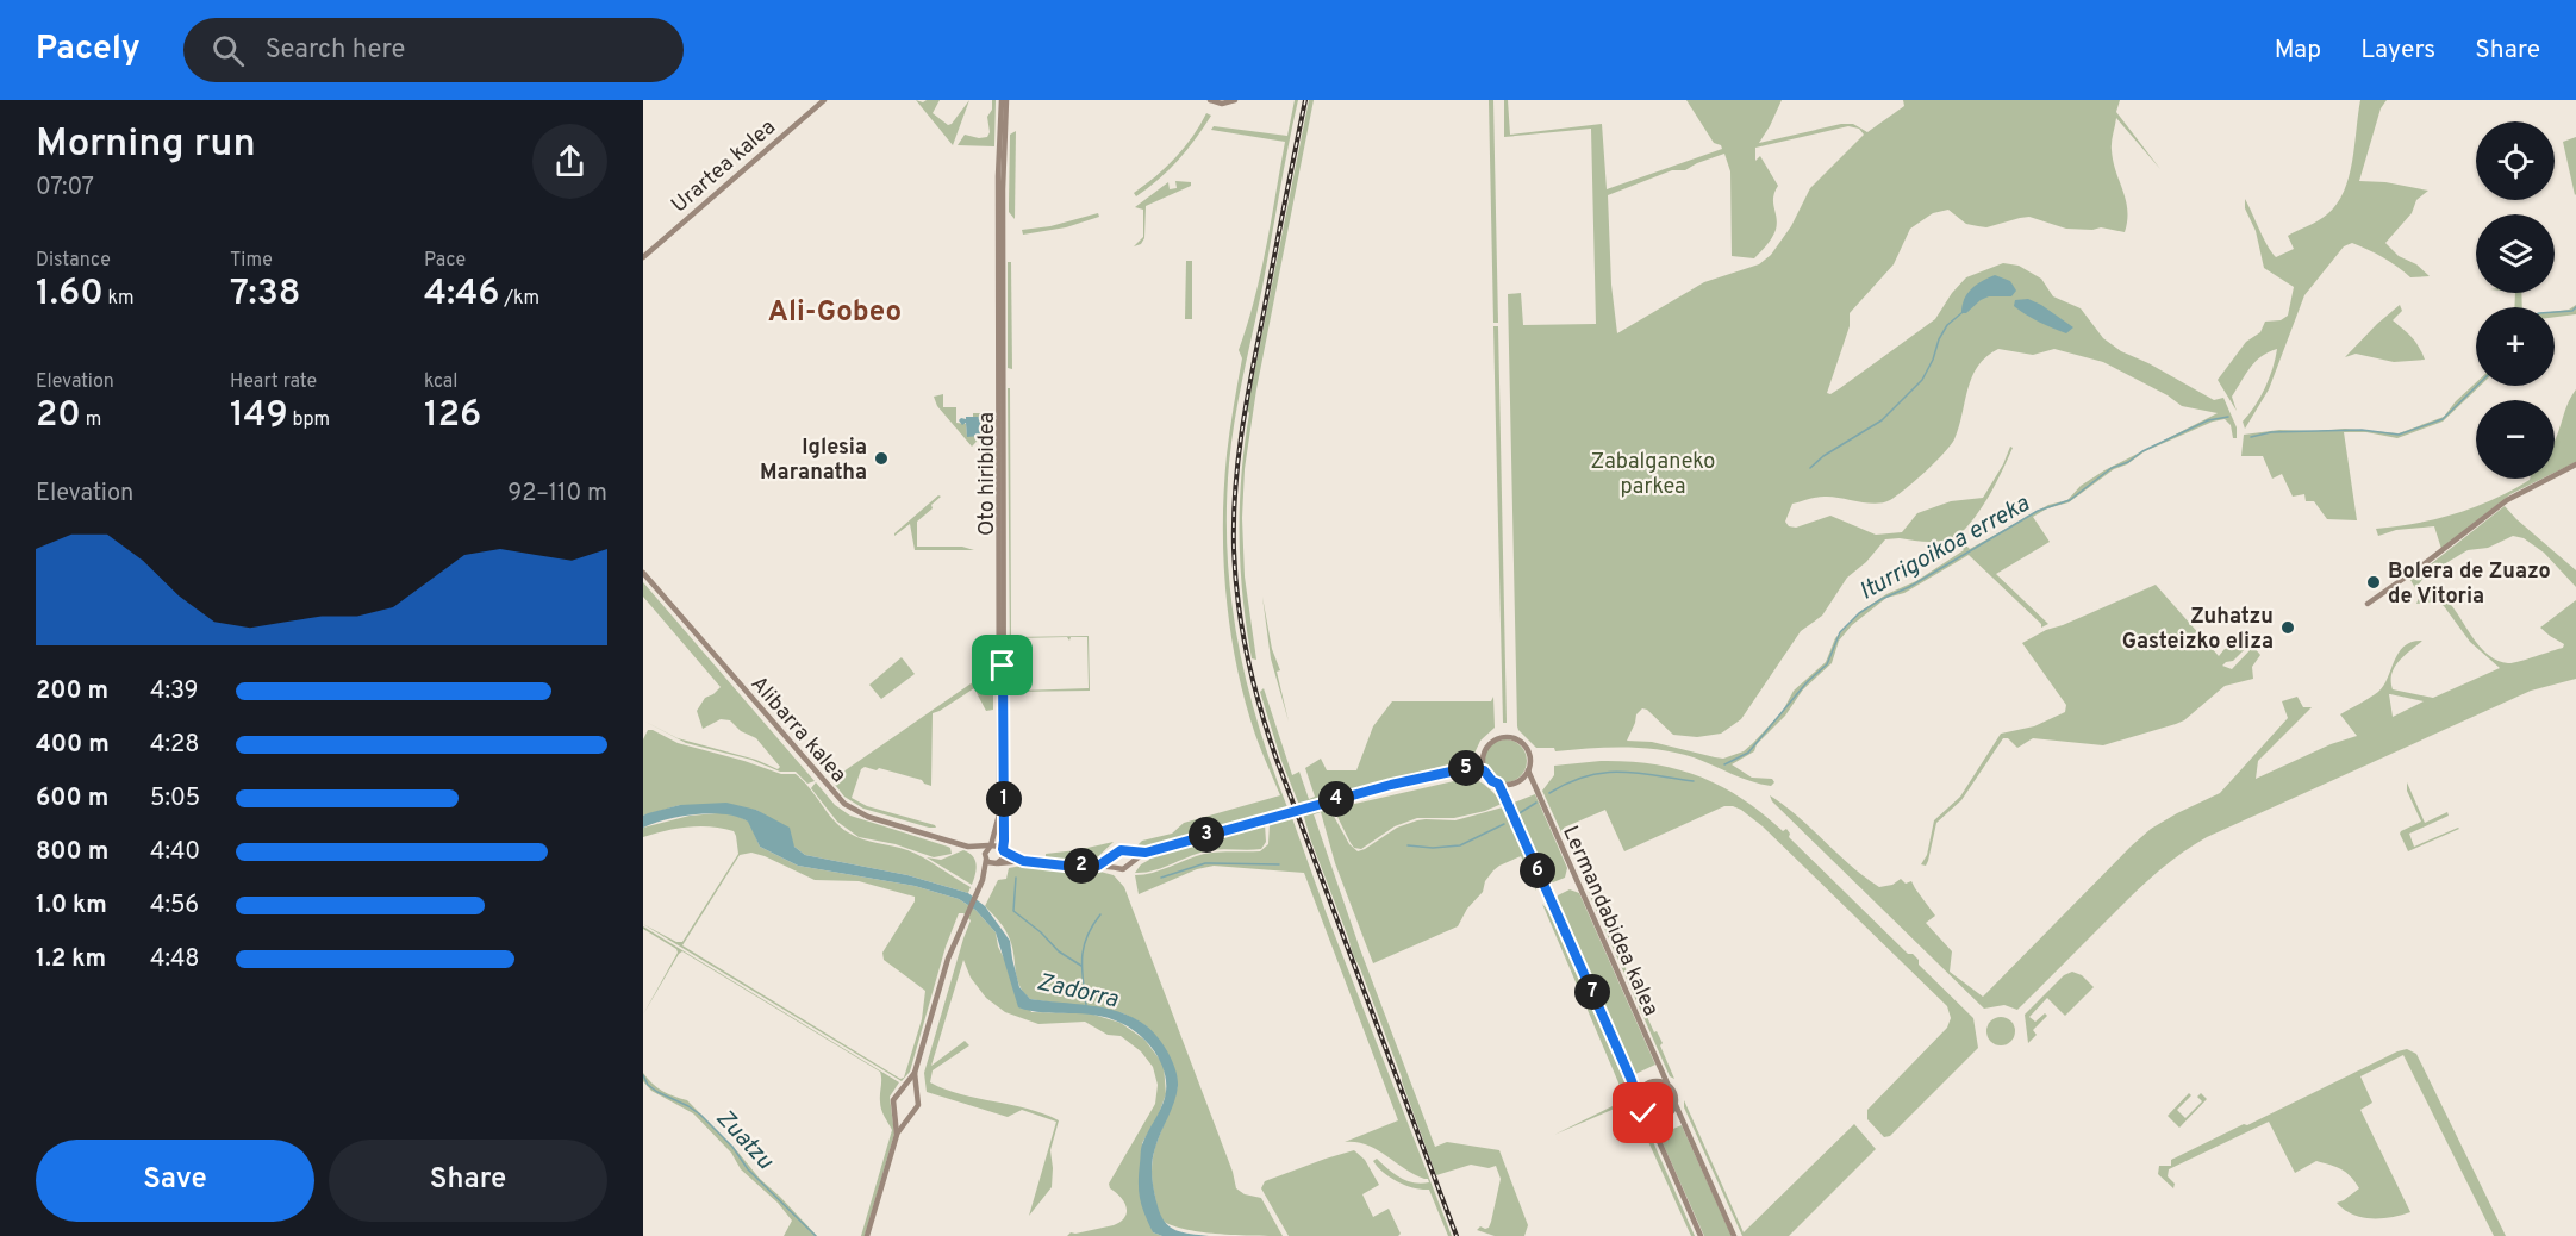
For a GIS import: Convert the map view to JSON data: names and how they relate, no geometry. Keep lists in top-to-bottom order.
{
  "streets": {
    "street": [
      "Urartea kalea",
      "Oto hiribidea",
      "Alibarra kalea",
      "Lermandabidea kalea"
    ]
  },
  "crossings": [
    ["Oto hiribidea", "Alibarra kalea"]
  ],
  "districts": ["Ali-Gobeo"],
  "water": ["Iturrigoikoa erreka", "Zadorra", "Zuatzu"],
  "parks": ["Zabalganeko parkea"],
  "places": ["Iglesia Maranatha", "Bolera de Zuazo de Vitoria", "Zuhatzu Gasteizko eliza"],
  "page": {
    "header": "Pacely",
    "search": "Search here",
    "nav": ["Map", "Layers", "Share"],
    "heading": ["Morning run", "07:07"],
    "map_buttons": ["+", "−"],
    "stats": [
      ["Distance", "1.60 km"],
      ["Time", "7:38"],
      ["Pace", "4:46 /km"],
      ["Elevation", "20 m"],
      ["Heart rate", "149 bpm"],
      ["kcal", "126"]
    ],
    "chart": ["Elevation", "92–110 m"],
    "list": [
      {
        "name": "200 m",
        "note": "4:39"
      },
      {
        "name": "400 m",
        "note": "4:28"
      },
      {
        "name": "600 m",
        "note": "5:05"
      },
      {
        "name": "800 m",
        "note": "4:40"
      },
      {
        "name": "1.0 km",
        "note": "4:56"
      },
      {
        "name": "1.2 km",
        "note": "4:48"
      }
    ],
    "pins": [
      "5",
      "1",
      "4",
      "3",
      "2",
      "6",
      "7"
    ],
    "buttons": ["Save", "Share"]
  }
}
